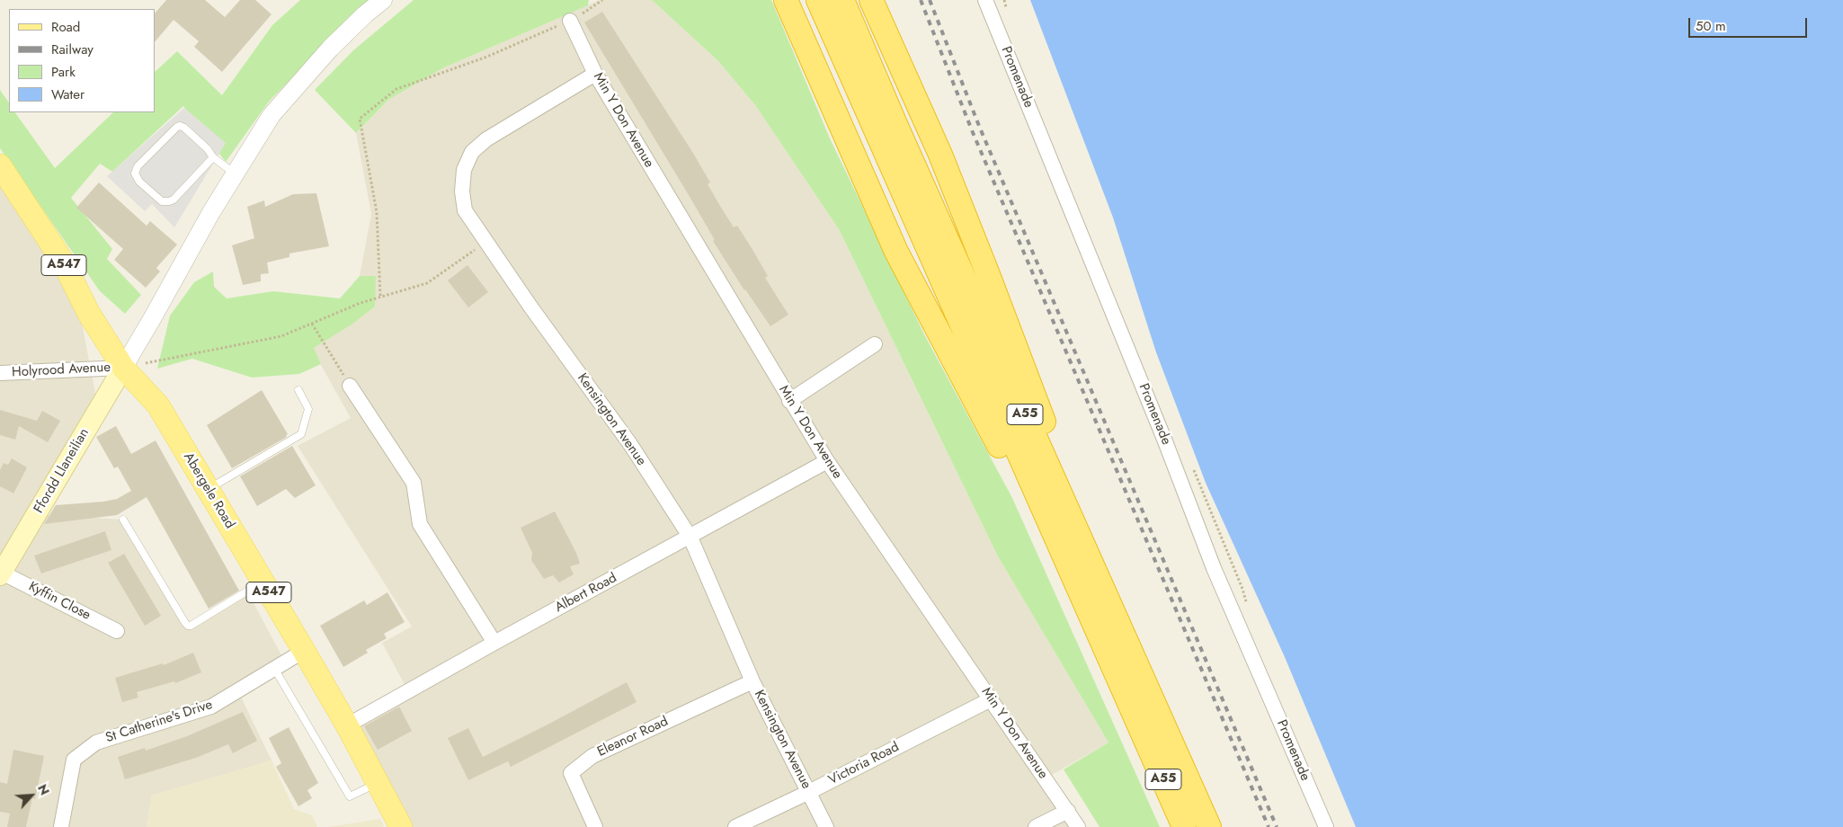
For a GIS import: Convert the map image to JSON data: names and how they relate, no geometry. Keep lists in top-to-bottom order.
{
  "streets": {
    "highway": ["A55"],
    "main road": ["A547", "Ffordd Llaneilian", "Abergele Road"],
    "street": [
      "Promenade",
      "Min Y Don Avenue",
      "Holyrood Avenue",
      "Kensington Avenue",
      "Albert Road",
      "Kyffin Close",
      "St Catherine's Drive",
      "Eleanor Road",
      "Victoria Road"
    ]
  },
  "crossings": [
    ["Min Y Don Avenue", "Kensington Avenue"],
    ["Min Y Don Avenue", "Albert Road"],
    ["Min Y Don Avenue", "Victoria Road"],
    ["Holyrood Avenue", "Ffordd Llaneilian"],
    ["Holyrood Avenue", "Abergele Road"],
    ["Kensington Avenue", "Albert Road"],
    ["Kensington Avenue", "Eleanor Road"],
    ["Kensington Avenue", "Victoria Road"],
    ["Ffordd Llaneilian", "Abergele Road"],
    ["Ffordd Llaneilian", "Kyffin Close"],
    ["Abergele Road", "Albert Road"],
    ["Abergele Road", "St Catherine's Drive"]
  ],
  "legend": [
    "Road",
    "Railway",
    "Park",
    "Water"
  ],
  "scale_bar": "50 m",
  "north": "top right"
}
